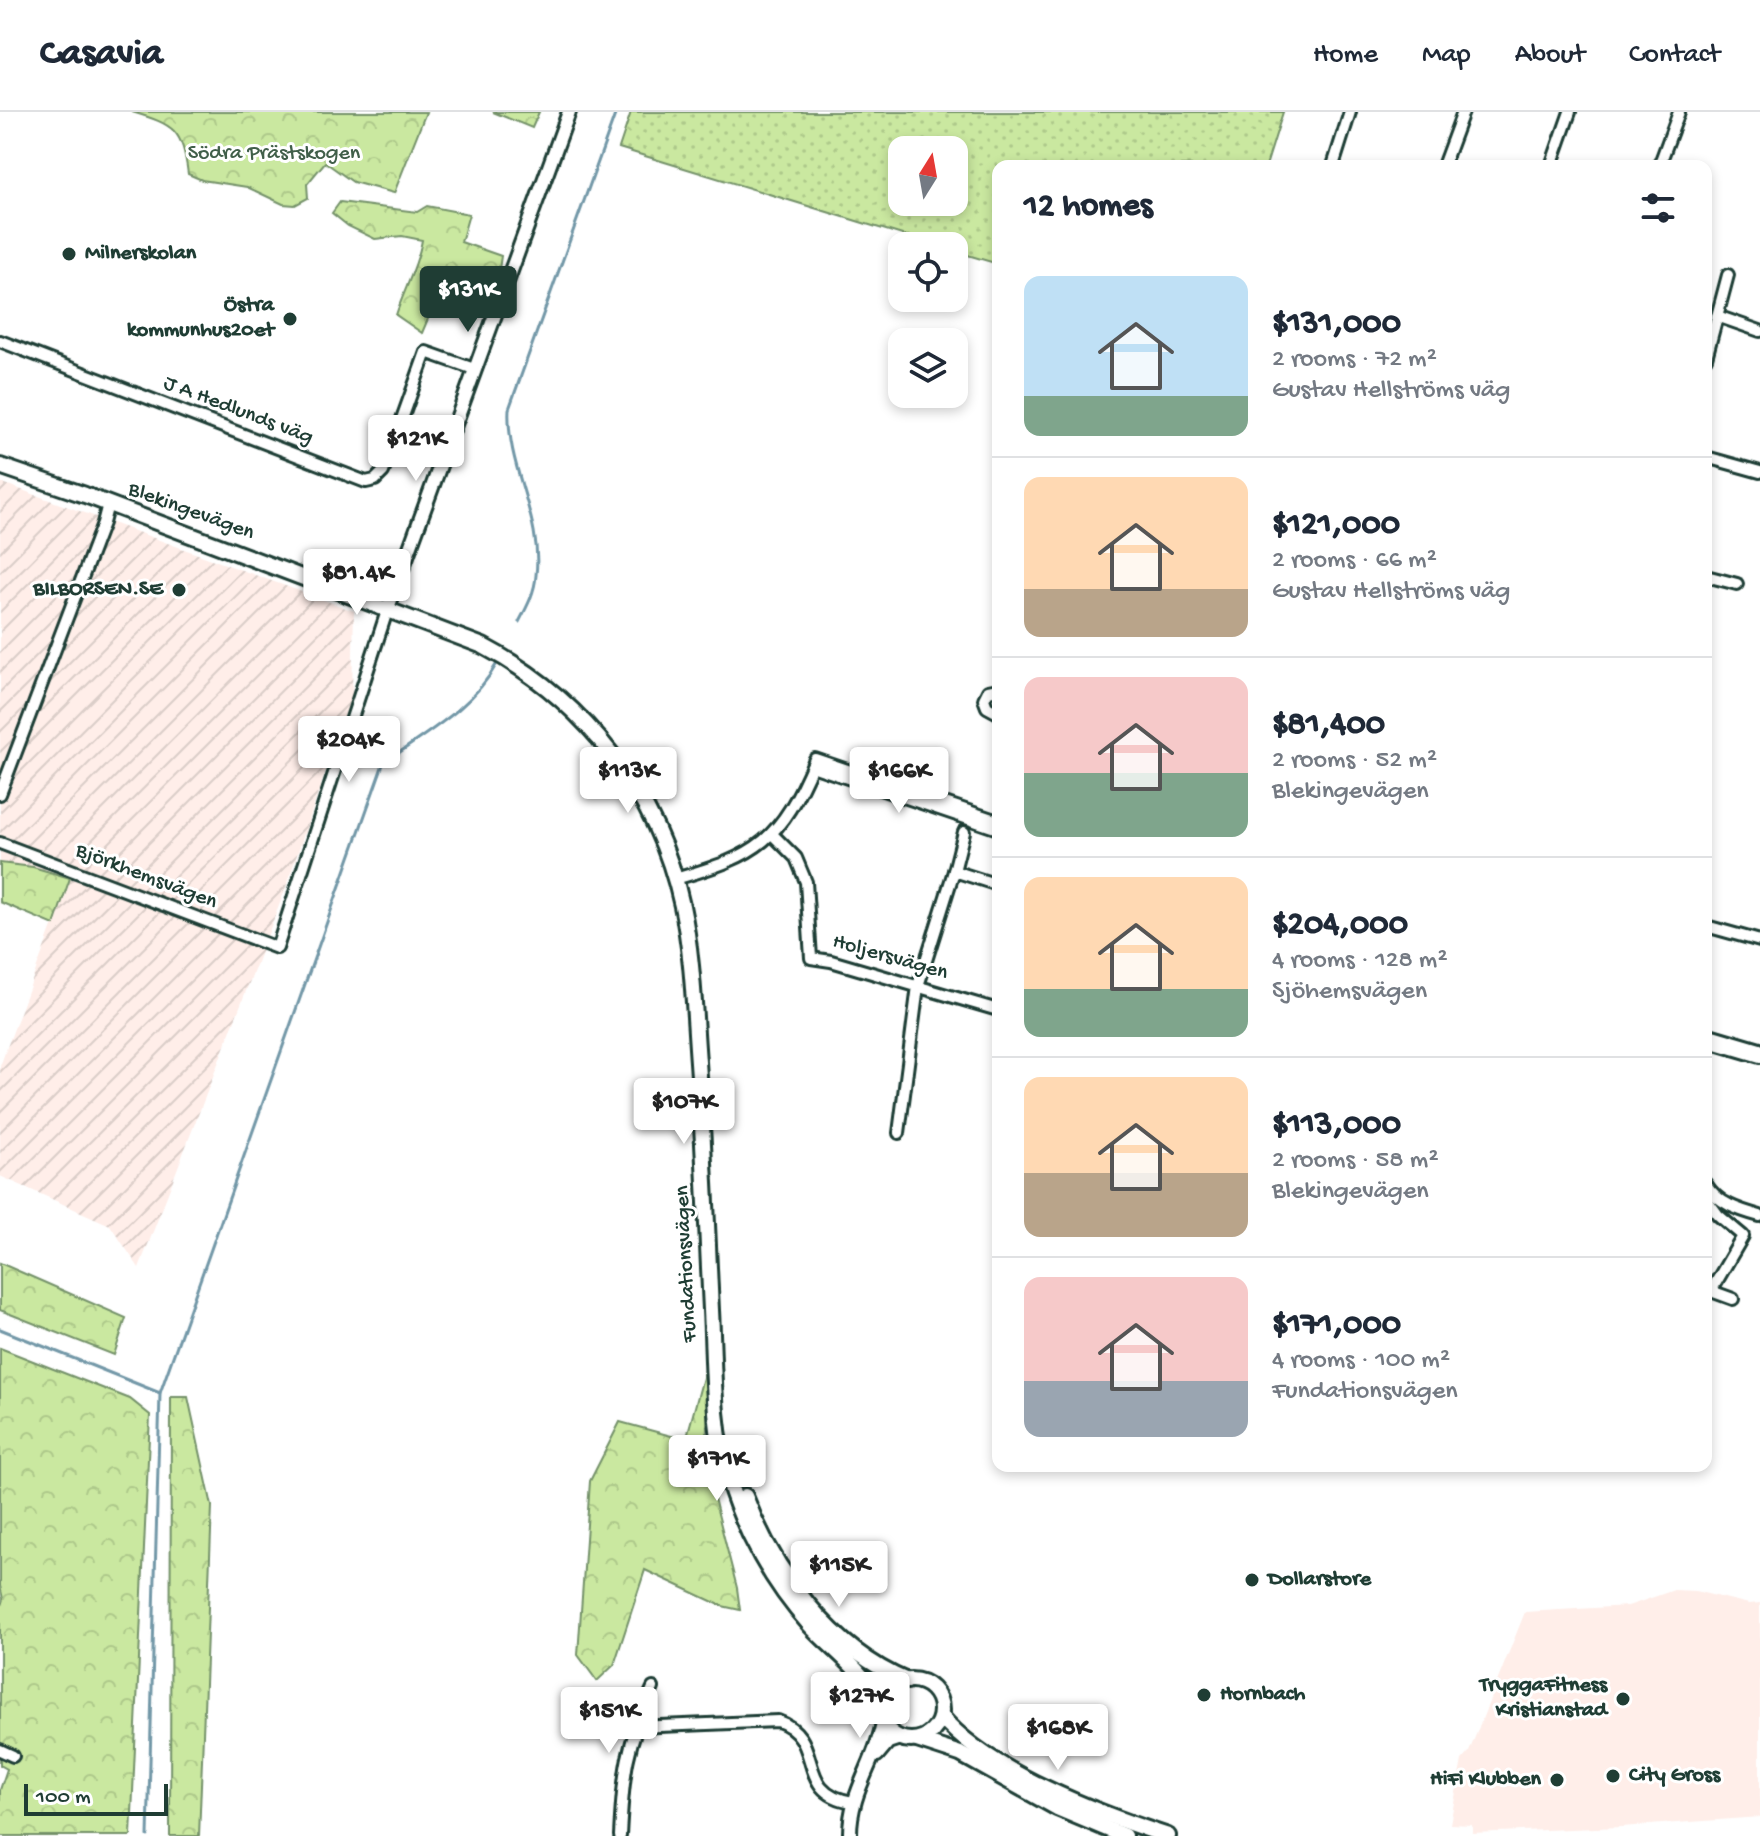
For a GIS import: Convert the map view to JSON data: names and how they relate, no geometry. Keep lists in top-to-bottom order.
{
  "streets": {
    "main road": ["Blekingevägen", "Fundationsvägen"],
    "street": ["J A Hedlunds väg", "Björkhemsvägen", "Holjersvägen"]
  },
  "crossings": [
    ["Blekingevägen", "Björkhemsvägen"],
    ["Blekingevägen", "Fundationsvägen"]
  ],
  "parks": ["Södra Prästskogen"],
  "places": [
    "Milnerskolan",
    "Östra kommunhus20et",
    "BILBORSEN.SE",
    "Dollarstore",
    "Hornbach",
    "TryggaFitness Kristianstad",
    "City Gross",
    "HiFi Klubben"
  ],
  "scale_bar": "100 m",
  "north": "top",
  "page": {
    "header": "Casavia",
    "nav": [
      "Home",
      "Map",
      "About",
      "Contact"
    ],
    "heading": "12 homes",
    "list": [
      {
        "name": "$131,000",
        "note": "2 rooms · 72 m² · Gustav Hellströms väg"
      },
      {
        "name": "$121,000",
        "note": "2 rooms · 66 m² · Gustav Hellströms väg"
      },
      {
        "name": "$81,400",
        "note": "2 rooms · 52 m² · Blekingevägen"
      },
      {
        "name": "$204,000",
        "note": "4 rooms · 128 m² · Sjöhemsvägen"
      },
      {
        "name": "$113,000",
        "note": "2 rooms · 58 m² · Blekingevägen"
      },
      {
        "name": "$171,000",
        "note": "4 rooms · 100 m² · Fundationsvägen"
      }
    ],
    "price": [
      "$131K",
      "$121K",
      "$81.4K",
      "$204K",
      "$113K",
      "$166K",
      "$107K",
      "$171K",
      "$115K",
      "$127K",
      "$151K",
      "$168K"
    ],
    "scale": "100 m"
  }
}
